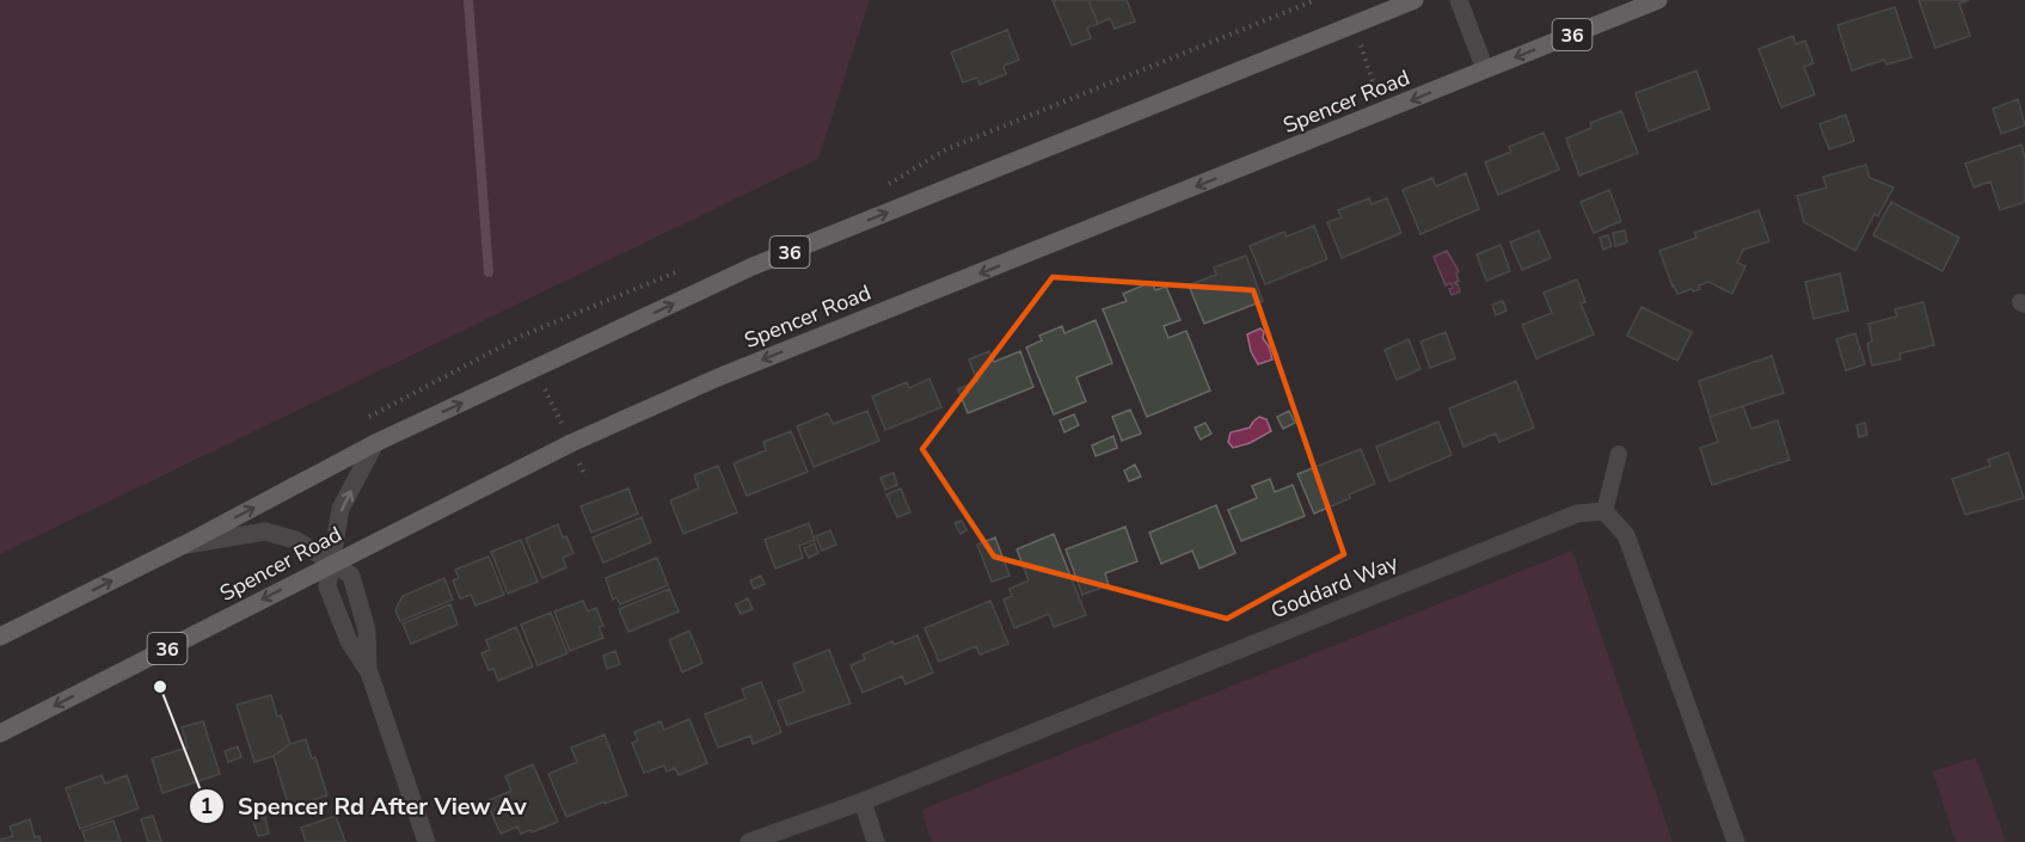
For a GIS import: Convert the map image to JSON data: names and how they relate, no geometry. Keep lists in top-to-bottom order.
{
  "streets": {
    "main road": ["36", "Spencer Road"],
    "street": ["Goddard Way"]
  },
  "places": ["Spencer Rd After View Av"]
}
